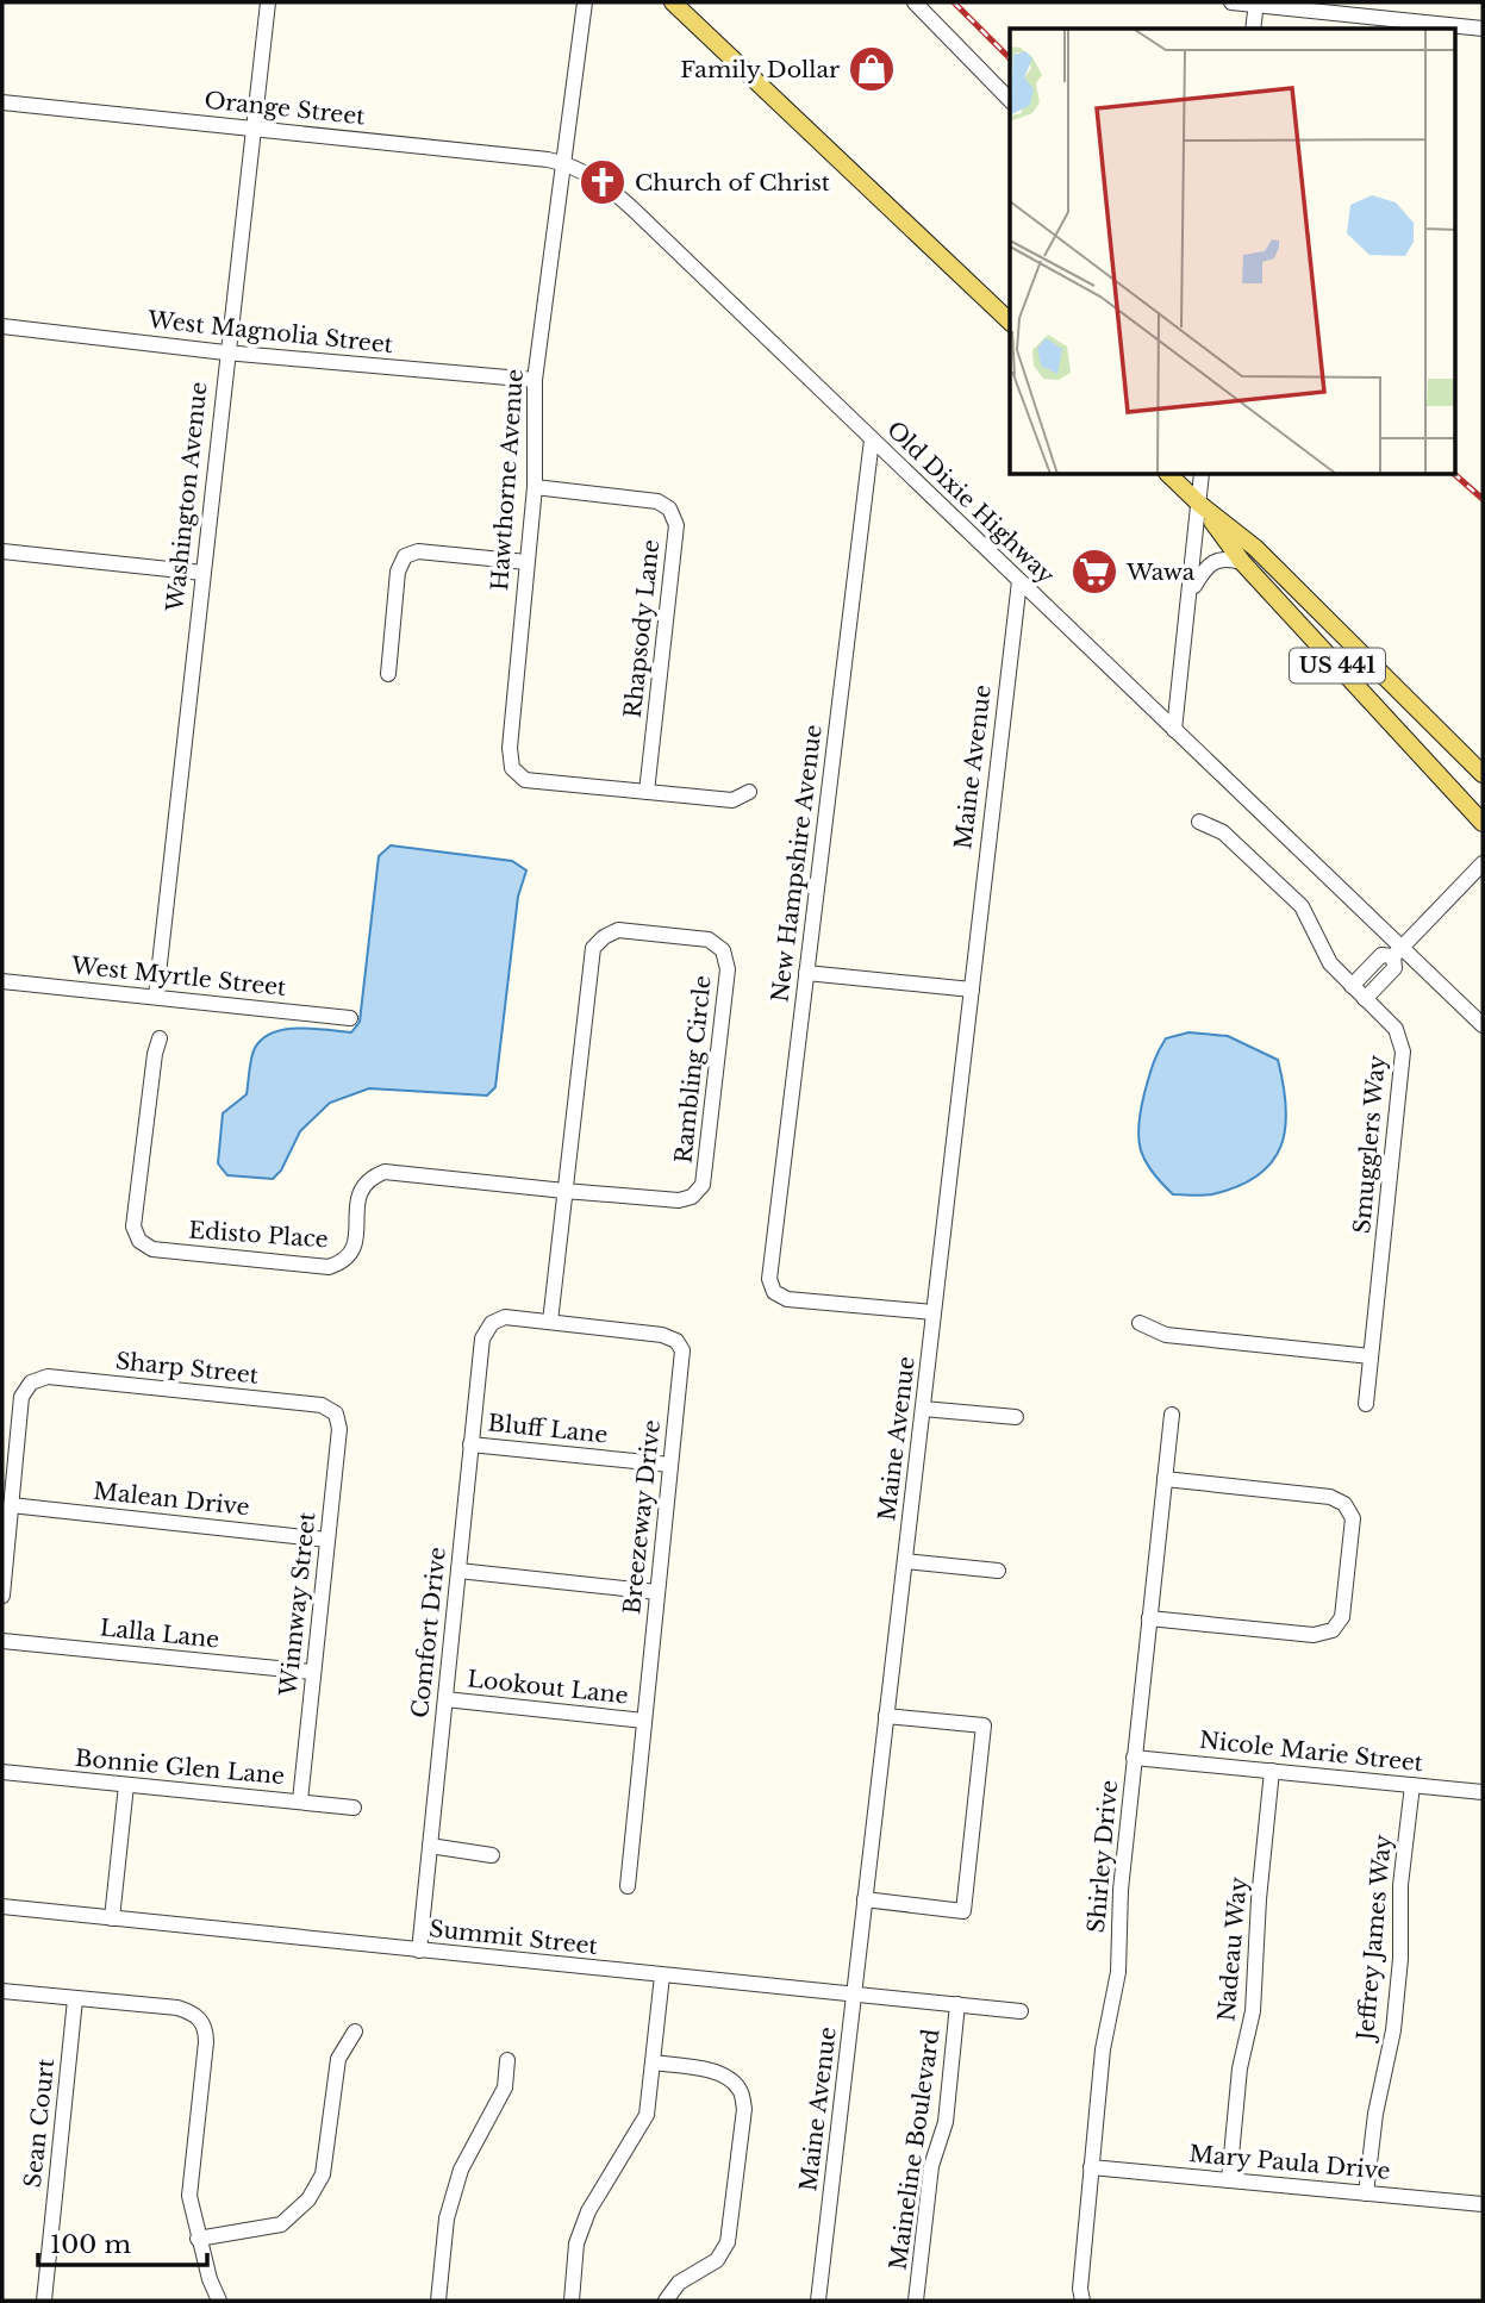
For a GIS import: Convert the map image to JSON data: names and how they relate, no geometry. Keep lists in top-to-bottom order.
{
  "streets": {
    "main road": ["US 441"],
    "street": [
      "Orange Street",
      "West Magnolia Street",
      "Hawthorne Avenue",
      "Washington Avenue",
      "Old Dixie Highway",
      "Rhapsody Lane",
      "Maine Avenue",
      "New Hampshire Avenue",
      "West Myrtle Street",
      "Rambling Circle",
      "Smugglers Way",
      "Edisto Place",
      "Sharp Street",
      "Bluff Lane",
      "Malean Drive",
      "Breezeway Drive",
      "Winnway Street",
      "Comfort Drive",
      "Lalla Lane",
      "Lookout Lane",
      "Nicole Marie Street",
      "Bonnie Glen Lane",
      "Shirley Drive",
      "Summit Street",
      "Jeffrey James Way",
      "Nadeau Way",
      "Sean Court",
      "Maineline Boulevard",
      "Mary Paula Drive"
    ]
  },
  "crossings": [
    ["Orange Street", "Hawthorne Avenue"],
    ["Orange Street", "Washington Avenue"],
    ["Orange Street", "Old Dixie Highway"],
    ["West Magnolia Street", "Hawthorne Avenue"],
    ["West Magnolia Street", "Washington Avenue"],
    ["Hawthorne Avenue", "Old Dixie Highway"],
    ["Hawthorne Avenue", "Rhapsody Lane"],
    ["Washington Avenue", "West Myrtle Street"],
    ["Old Dixie Highway", "Maine Avenue"],
    ["Old Dixie Highway", "New Hampshire Avenue"],
    ["Maine Avenue", "New Hampshire Avenue"],
    ["Maine Avenue", "Summit Street"],
    ["Rambling Circle", "Edisto Place"],
    ["Rambling Circle", "Breezeway Drive"],
    ["Sharp Street", "Malean Drive"],
    ["Sharp Street", "Winnway Street"],
    ["Bluff Lane", "Breezeway Drive"],
    ["Bluff Lane", "Comfort Drive"],
    ["Malean Drive", "Winnway Street"],
    ["Breezeway Drive", "Comfort Drive"],
    ["Breezeway Drive", "Lookout Lane"],
    ["Winnway Street", "Lalla Lane"],
    ["Winnway Street", "Bonnie Glen Lane"],
    ["Comfort Drive", "Lookout Lane"],
    ["Comfort Drive", "Summit Street"],
    ["Nicole Marie Street", "Shirley Drive"],
    ["Nicole Marie Street", "Jeffrey James Way"],
    ["Nicole Marie Street", "Nadeau Way"],
    ["Shirley Drive", "Mary Paula Drive"],
    ["Summit Street", "Maineline Boulevard"],
    ["Jeffrey James Way", "Mary Paula Drive"],
    ["Nadeau Way", "Mary Paula Drive"]
  ],
  "places": {
    "shop": ["Family Dollar"],
    "church": ["Church of Christ"],
    "supermarket": ["Wawa"]
  },
  "scale_bar": "100 m"
}
